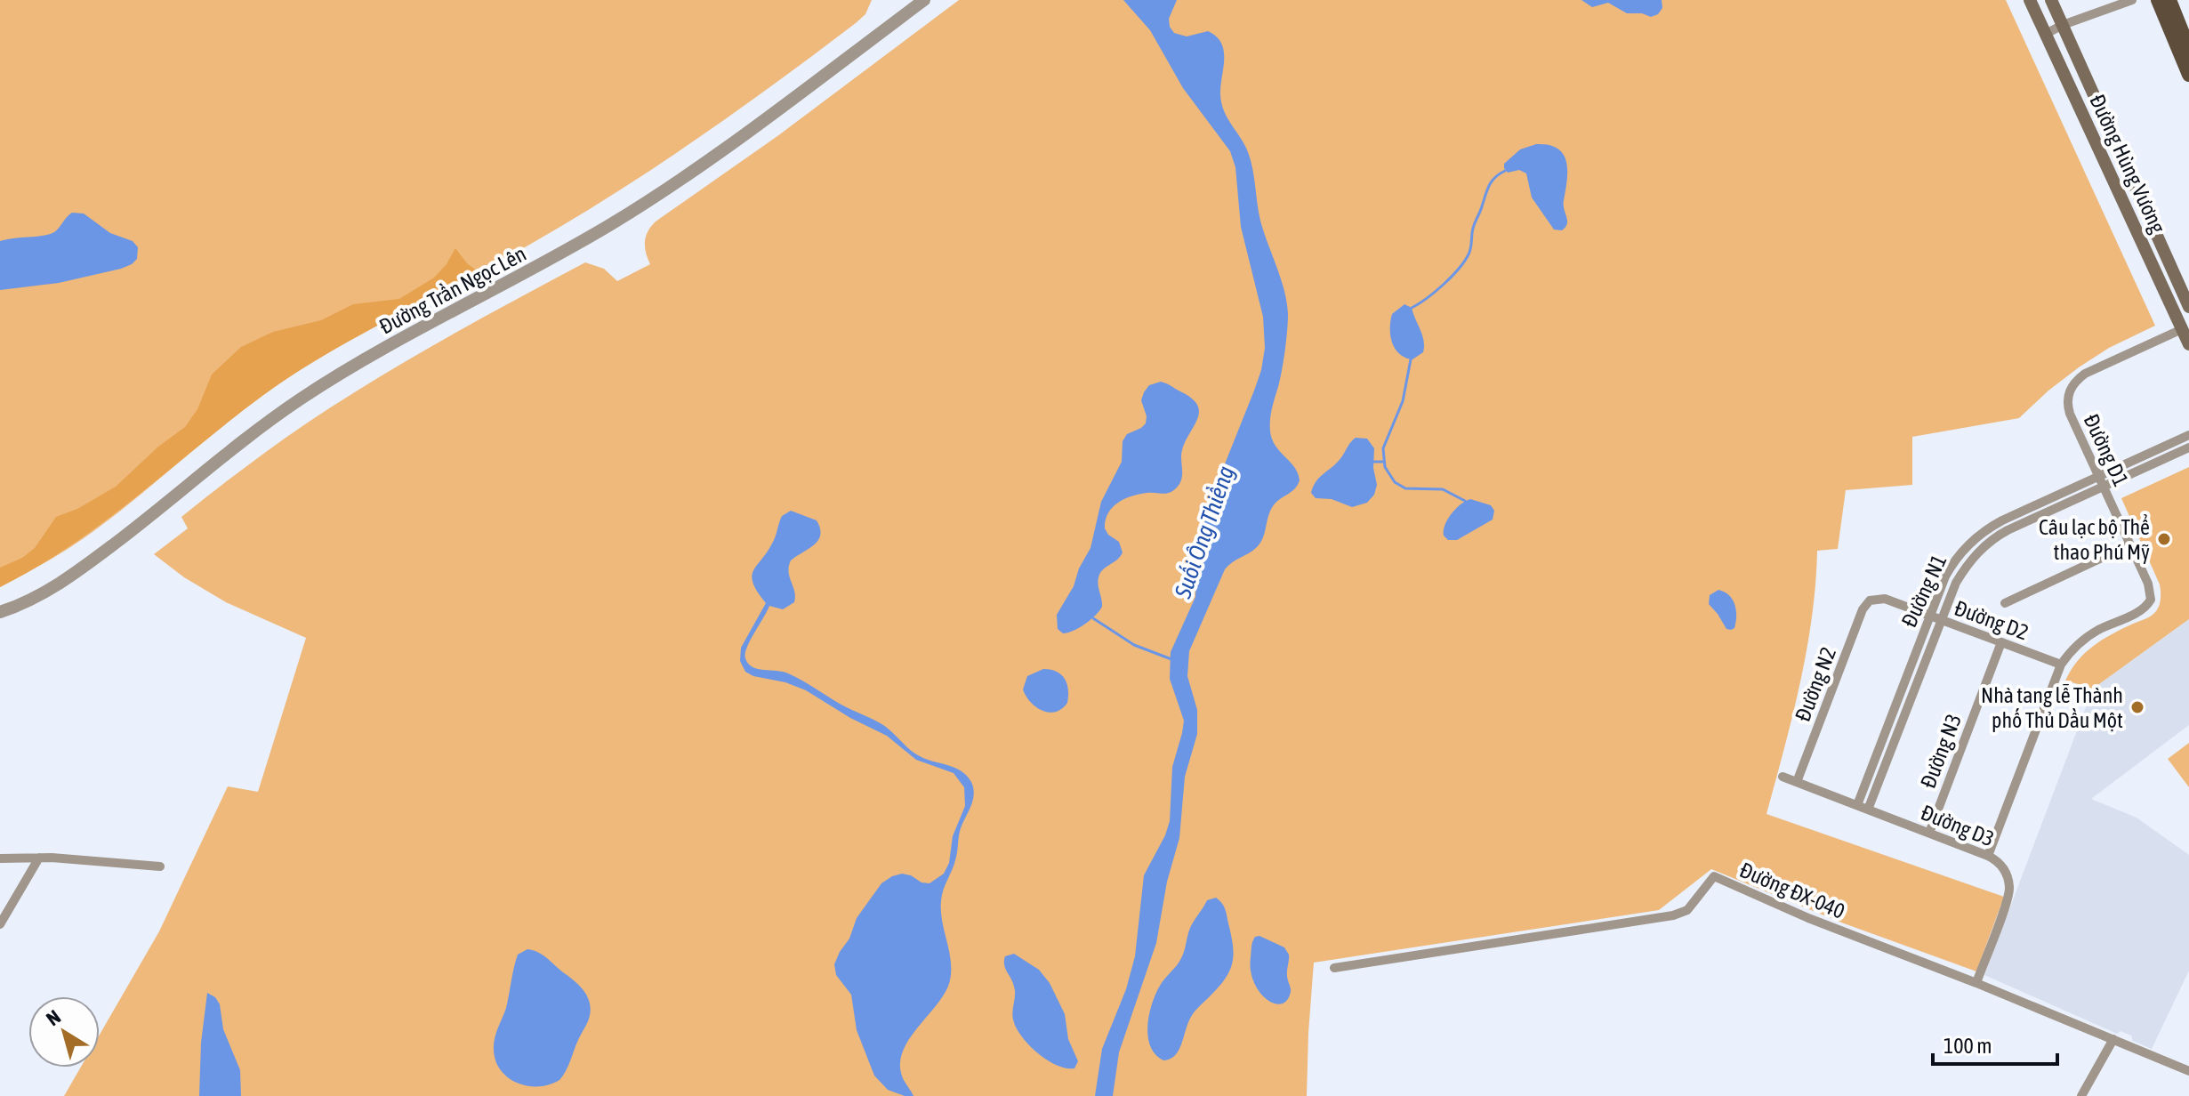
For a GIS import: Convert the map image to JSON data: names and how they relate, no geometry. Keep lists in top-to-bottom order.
{
  "streets": {
    "main road": ["Đường Hùng Vương"],
    "street": [
      "Đường Trần Ngọc Lên",
      "Đường D1",
      "Đường N1",
      "Đường D2",
      "Đường N2",
      "Đường N3",
      "Đường D3",
      "Đường ĐX-040"
    ]
  },
  "crossings": [
    ["Đường Hùng Vương", "Đường D1"],
    ["Đường D1", "Đường N1"],
    ["Đường D1", "Đường D2"],
    ["Đường N1", "Đường D2"],
    ["Đường N1", "Đường D3"],
    ["Đường D2", "Đường N2"],
    ["Đường D2", "Đường N3"],
    ["Đường N2", "Đường D3"],
    ["Đường N3", "Đường D3"],
    ["Đường D3", "Đường ĐX-040"]
  ],
  "water": ["Suối Ông Thiềng"],
  "places": ["Câu lạc bộ Thể thao Phú Mỹ", "Nhà tang lễ Thành phố Thủ Dầu Một"],
  "scale_bar": "100 m",
  "north": "top left"
}
